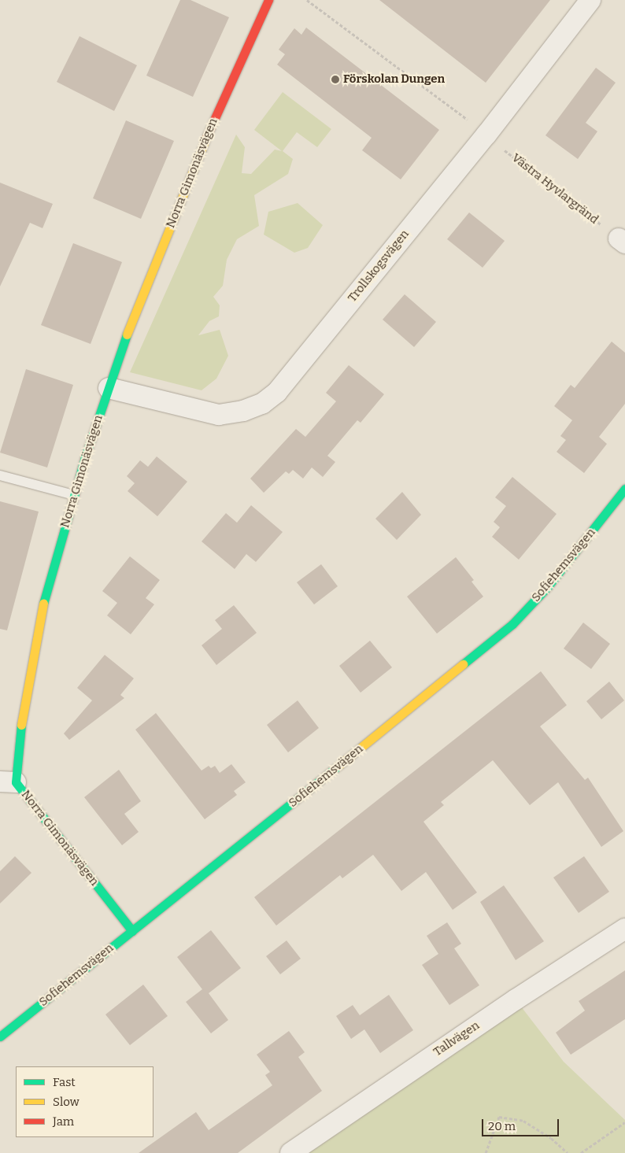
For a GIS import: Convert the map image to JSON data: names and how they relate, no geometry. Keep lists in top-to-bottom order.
{
  "streets": {
    "street": [
      "Norra Gimonäsvägen",
      "Trollskogsvägen",
      "Sofiehemsvägen",
      "Tallvägen"
    ],
    "path": ["Västra Hyvlargränd"]
  },
  "crossings": [
    ["Norra Gimonäsvägen", "Trollskogsvägen"],
    ["Norra Gimonäsvägen", "Sofiehemsvägen"],
    ["Västra Hyvlargränd", "Trollskogsvägen"]
  ],
  "places": ["Förskolan Dungen"],
  "legend": ["Fast", "Slow", "Jam"],
  "scale_bar": "20 m"
}
